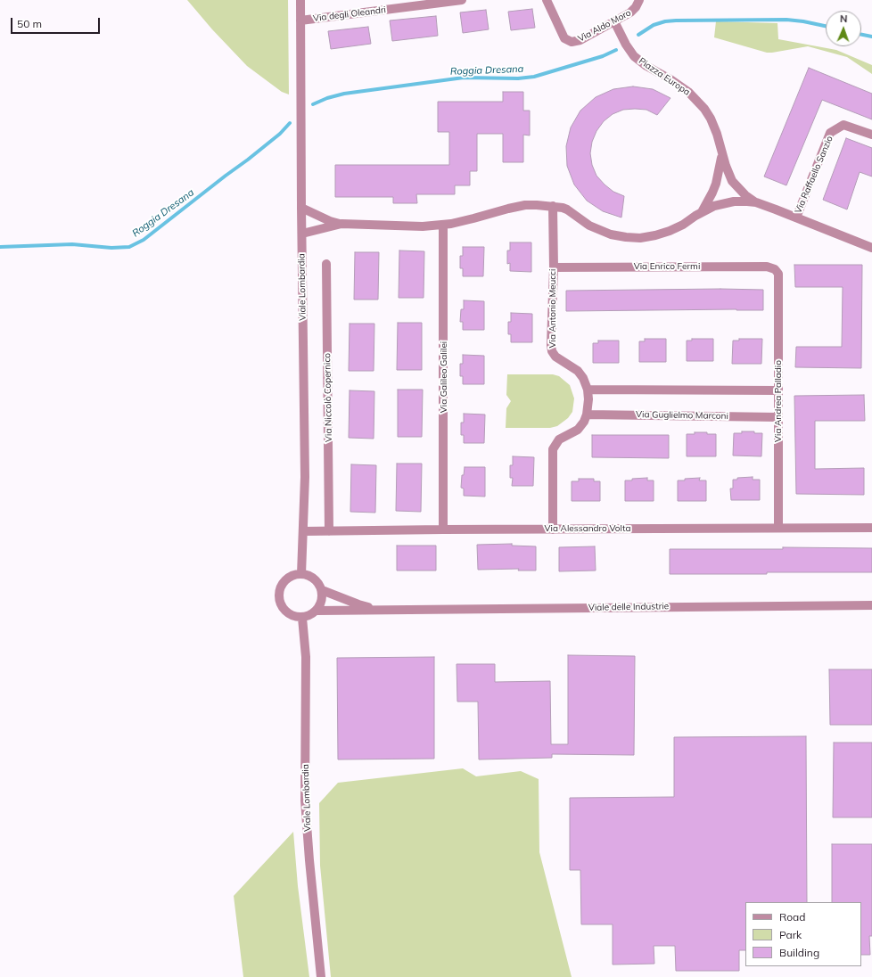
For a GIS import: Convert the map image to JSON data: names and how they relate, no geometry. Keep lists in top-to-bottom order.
{
  "streets": {
    "street": [
      "Via degli Oleandri",
      "Via Aldo Moro",
      "Piazza Europa",
      "Via Raffaello Sanzio",
      "Via Enrico Fermi",
      "Viale Lombardia",
      "Via Antonio Meucci",
      "Via Galileo Galilei",
      "Via Niccolò Copernico",
      "Via Andrea Palladio",
      "Via Guglielmo Marconi",
      "Via Alessandro Volta",
      "Viale delle Industrie"
    ]
  },
  "crossings": [
    ["Via degli Oleandri", "Viale Lombardia"],
    ["Via Aldo Moro", "Piazza Europa"],
    ["Via Enrico Fermi", "Via Antonio Meucci"],
    ["Via Enrico Fermi", "Via Andrea Palladio"],
    ["Viale Lombardia", "Via Alessandro Volta"],
    ["Viale Lombardia", "Viale delle Industrie"],
    ["Via Antonio Meucci", "Via Guglielmo Marconi"],
    ["Via Antonio Meucci", "Via Alessandro Volta"],
    ["Via Galileo Galilei", "Via Alessandro Volta"],
    ["Via Niccolò Copernico", "Via Alessandro Volta"],
    ["Via Andrea Palladio", "Via Guglielmo Marconi"],
    ["Via Andrea Palladio", "Via Alessandro Volta"]
  ],
  "water": ["Roggia Dresana"],
  "legend": ["Road", "Park", "Building"],
  "scale_bar": "50 m",
  "north": "top"
}
